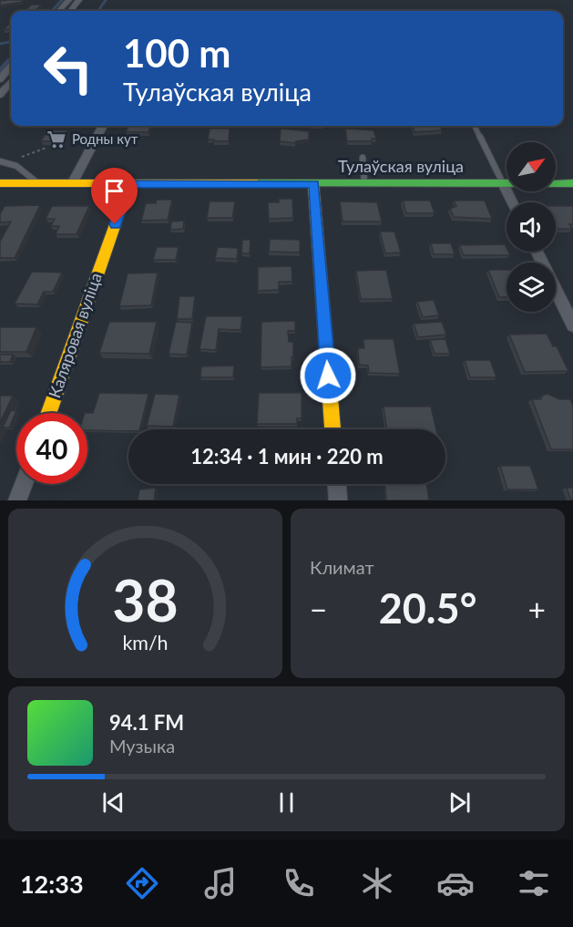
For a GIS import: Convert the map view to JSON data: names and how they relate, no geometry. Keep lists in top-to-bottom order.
{
  "streets": {
    "main road": ["Тулаўская вуліца", "Каляровая вуліца"]
  },
  "crossings": [
    ["Тулаўская вуліца", "Каляровая вуліца"]
  ],
  "places": {
    "supermarket": ["Родны кут"]
  },
  "north": "top right",
  "page": {
    "turn": ["100 m", "Тулаўская вуліца"],
    "limit": "40",
    "trip": "12:34 · 1 мин · 220 m",
    "tile": "Климат",
    "heat": ["−", "20.5°", "+"],
    "song": ["94.1 FM", "Музыка"],
    "tabs": "12:33",
    "gauge": ["38", "km/h"]
  }
}
